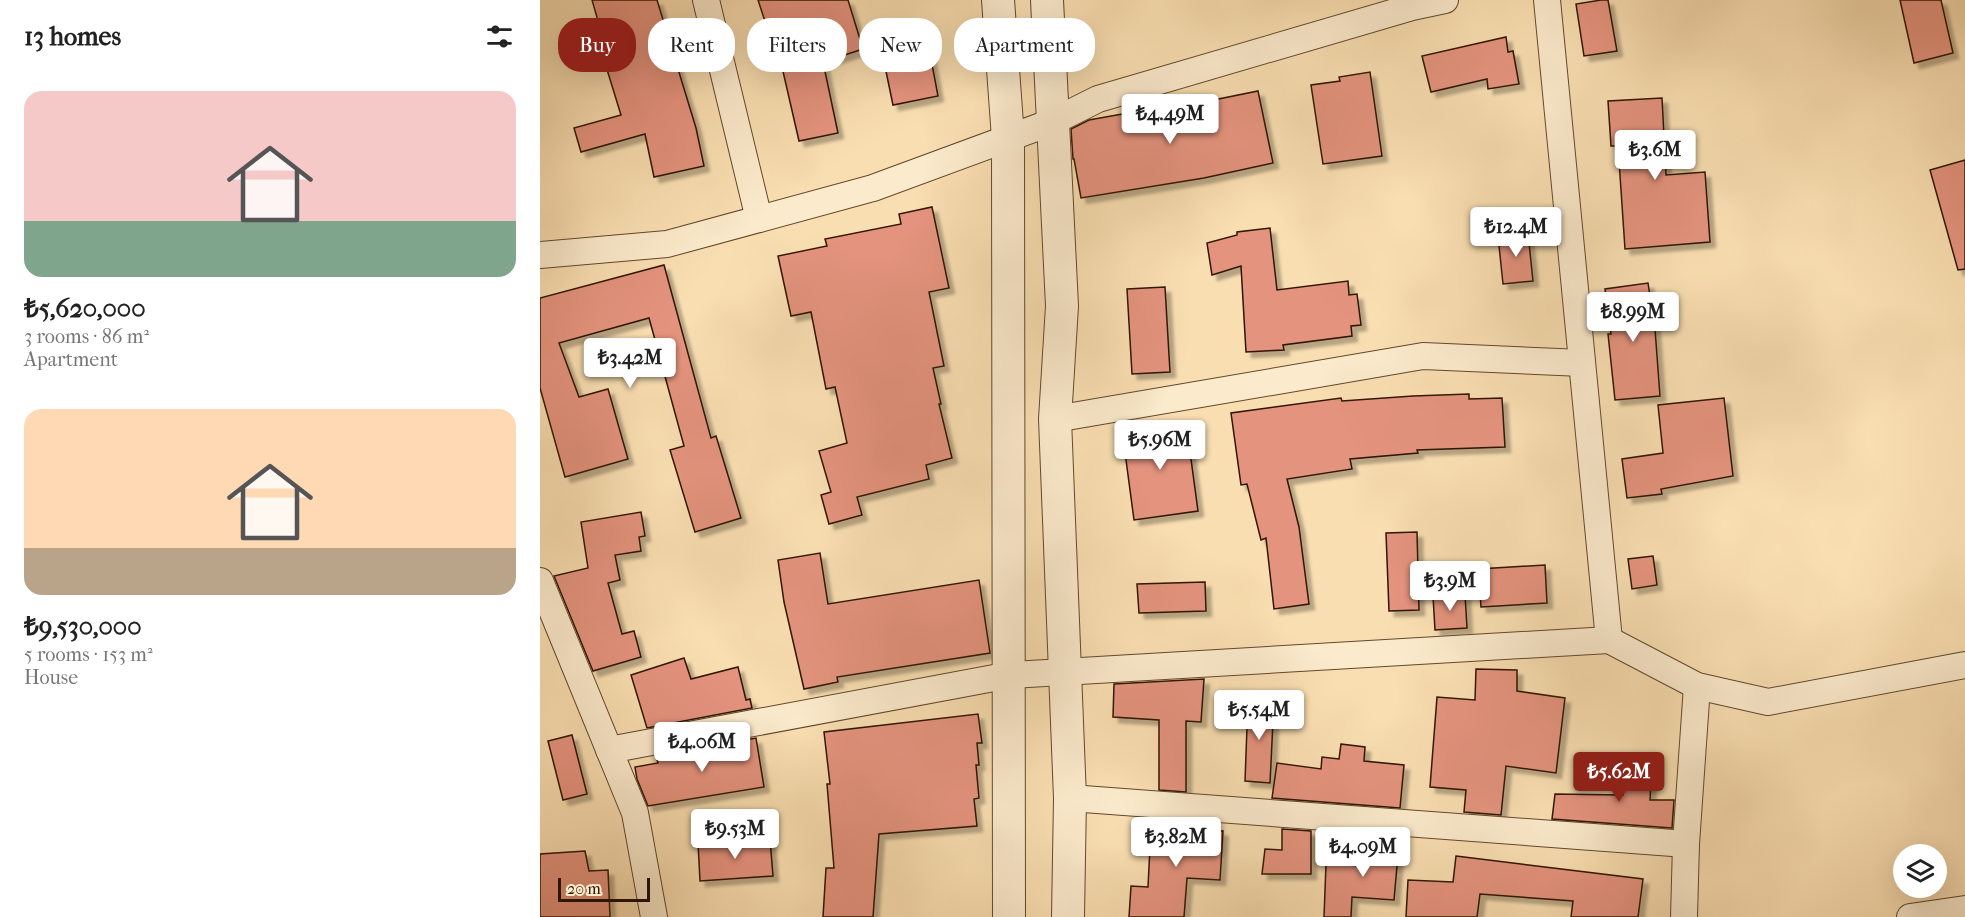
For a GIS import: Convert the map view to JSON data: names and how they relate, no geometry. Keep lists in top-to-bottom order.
{
  "scale_bar": "20 m",
  "page": {
    "heading": "13 homes",
    "chip": [
      "Buy",
      "Rent",
      "Filters",
      "New",
      "Apartment"
    ],
    "list": [
      {
        "name": "₺5,620,000",
        "note": "3 rooms · 86 m² · Apartment"
      },
      {
        "name": "₺9,530,000",
        "note": "5 rooms · 153 m² · House"
      }
    ],
    "price": [
      "₺4.49M",
      "₺3.6M",
      "₺12.4M",
      "₺8.99M",
      "₺3.42M",
      "₺5.96M",
      "₺3.9M",
      "₺5.54M",
      "₺4.06M",
      "₺5.62M",
      "₺9.53M",
      "₺3.82M",
      "₺4.09M"
    ],
    "scale": "20 m"
  }
}
